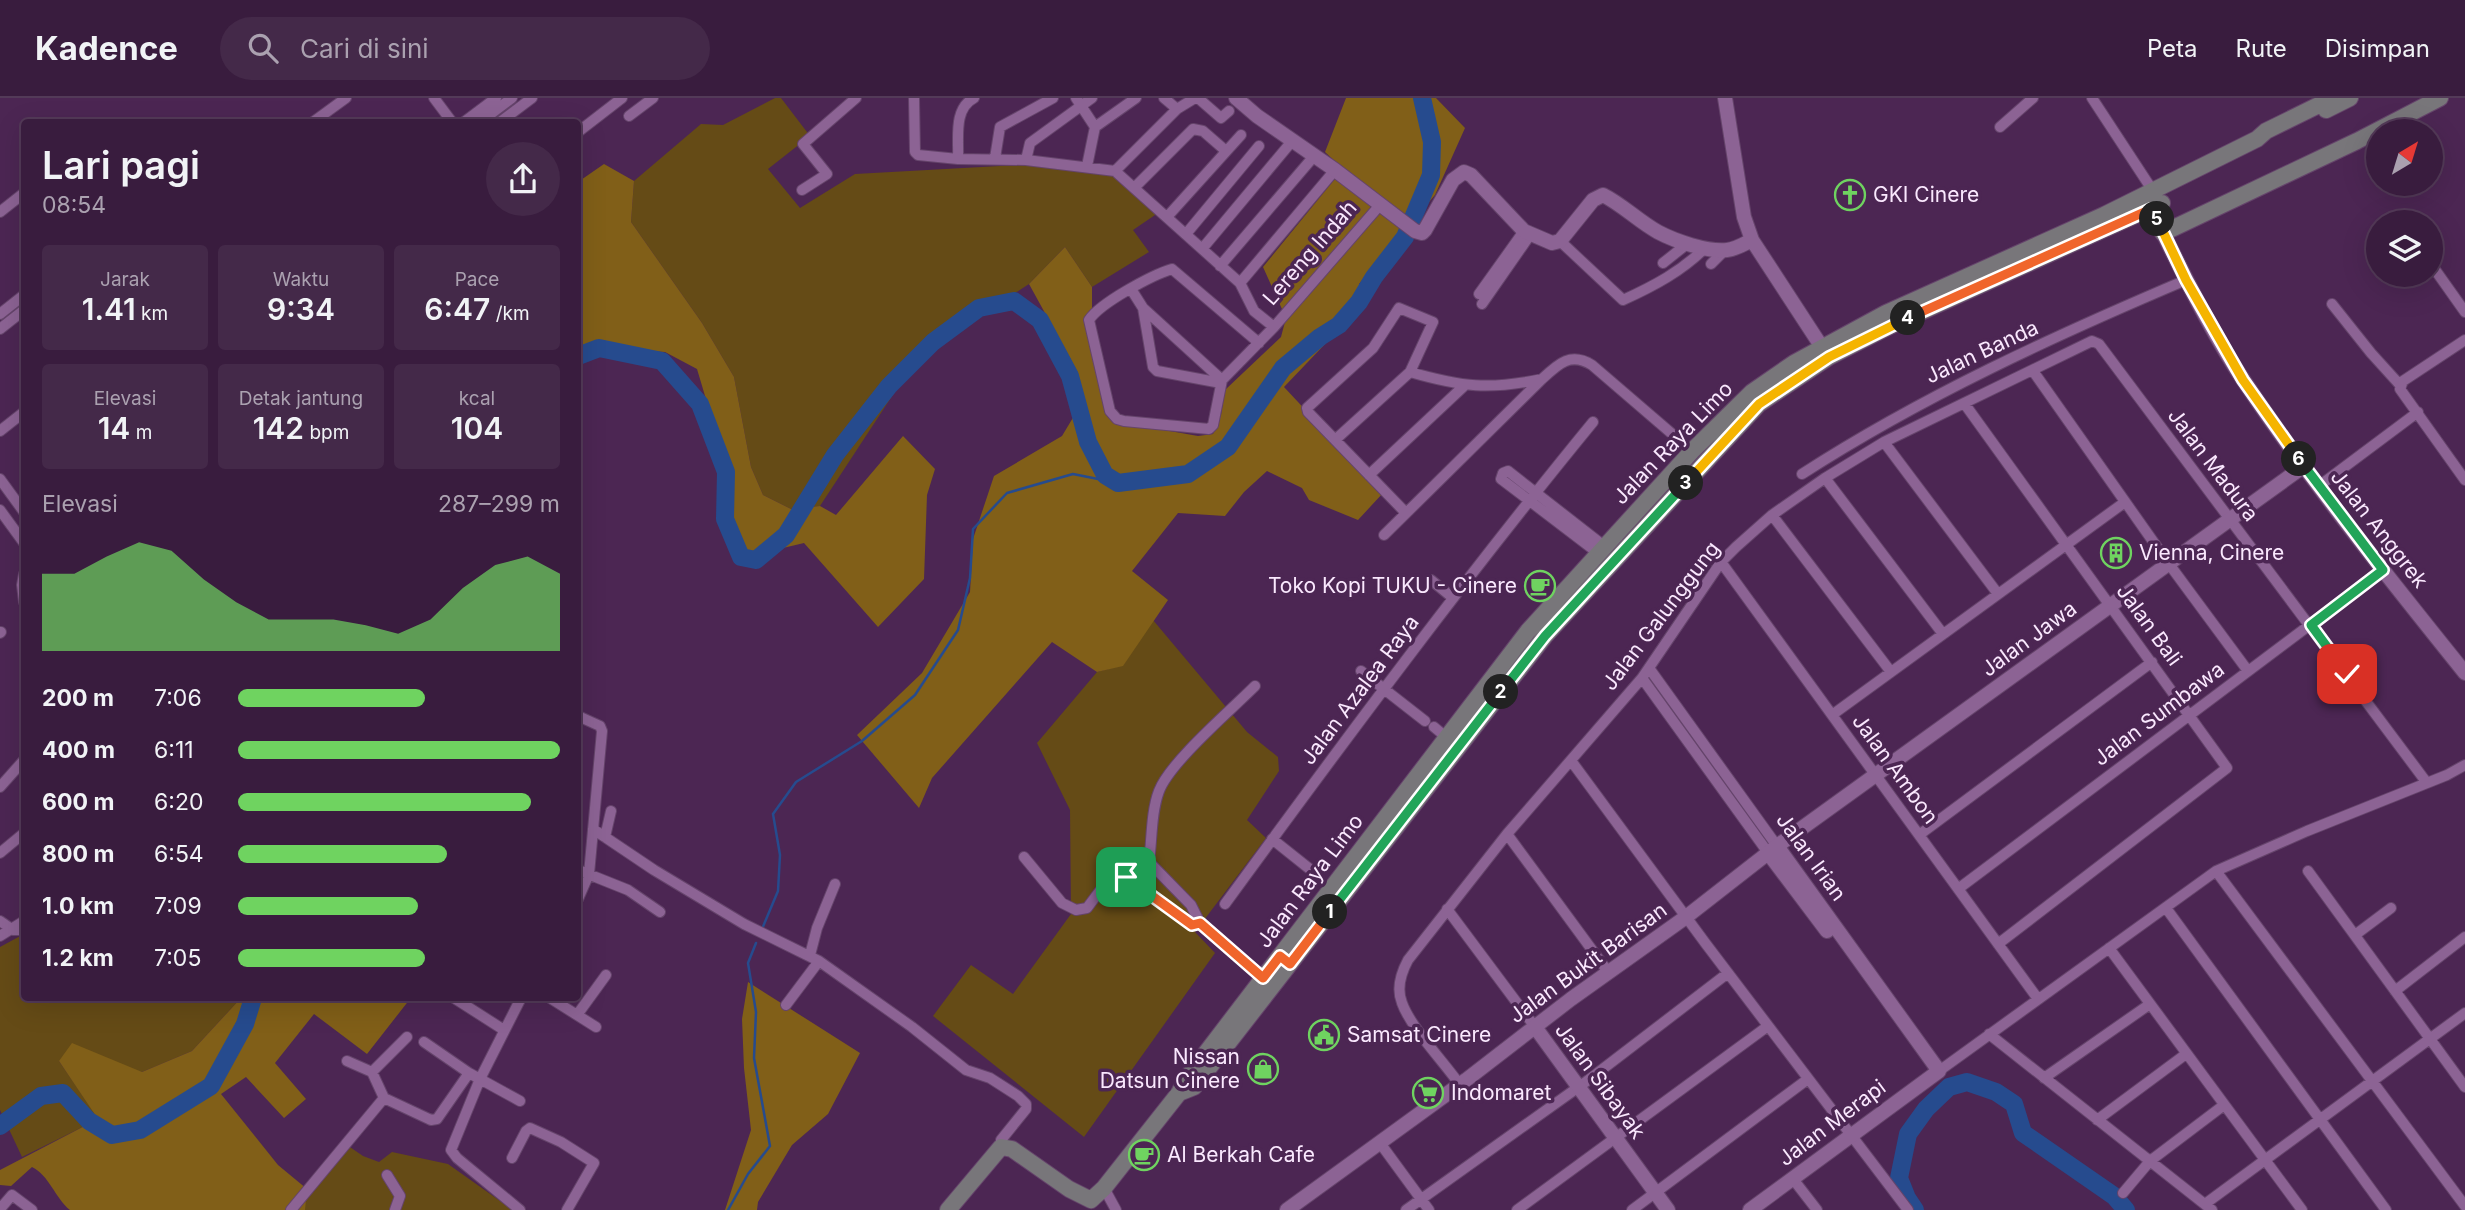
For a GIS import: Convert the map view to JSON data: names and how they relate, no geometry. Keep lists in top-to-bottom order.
{
  "streets": {
    "main road": ["Jalan Raya Limo", "Jalan Anggrek"],
    "street": [
      "Lereng Indah",
      "Jalan Banda",
      "Jalan Madura",
      "Jalan Galunggung",
      "Jalan Bali",
      "Jalan Jawa",
      "Jalan Azalea Raya",
      "Jalan Sumbawa",
      "Jalan Ambon",
      "Jalan Irian",
      "Jalan Bukit Barisan",
      "Jalan Sibayak",
      "Jalan Merapi"
    ]
  },
  "crossings": [
    ["Jalan Banda", "Jalan Anggrek"],
    ["Jalan Raya Limo", "Jalan Anggrek"],
    ["Jalan Madura", "Jalan Galunggung"],
    ["Jalan Madura", "Jalan Jawa"],
    ["Jalan Madura", "Jalan Sumbawa"],
    ["Jalan Anggrek", "Jalan Jawa"],
    ["Jalan Anggrek", "Jalan Sumbawa"],
    ["Jalan Galunggung", "Jalan Bali"],
    ["Jalan Galunggung", "Jalan Ambon"],
    ["Jalan Galunggung", "Jalan Irian"],
    ["Jalan Galunggung", "Jalan Bukit Barisan"],
    ["Jalan Galunggung", "Jalan Sibayak"],
    ["Jalan Bali", "Jalan Jawa"],
    ["Jalan Bali", "Jalan Sumbawa"],
    ["Jalan Bali", "Jalan Ambon"],
    ["Jalan Jawa", "Jalan Ambon"],
    ["Jalan Jawa", "Jalan Irian"],
    ["Jalan Jawa", "Jalan Bukit Barisan"],
    ["Jalan Sumbawa", "Jalan Ambon"],
    ["Jalan Irian", "Jalan Bukit Barisan"],
    ["Jalan Irian", "Jalan Merapi"],
    ["Jalan Bukit Barisan", "Jalan Sibayak"]
  ],
  "places": {
    "church": ["GKI Cinere"],
    "building": ["Vienna, Cinere"],
    "cafe": ["Toko Kopi TUKU - Cinere", "Al Berkah Cafe"],
    "public building": ["Samsat Cinere"],
    "shop": ["Nissan Datsun Cinere"],
    "supermarket": ["Indomaret"]
  },
  "north": "top right",
  "page": {
    "header": "Kadence",
    "search": "Cari di sini",
    "nav": ["Peta", "Rute", "Disimpan"],
    "heading": ["Lari pagi", "08:54"],
    "pins": [
      "5",
      "4",
      "6",
      "3",
      "2",
      "1"
    ],
    "stats": [
      ["Jarak", "1.41 km"],
      ["Waktu", "9:34"],
      ["Pace", "6:47 /km"],
      ["Elevasi", "14 m"],
      ["Detak jantung", "142 bpm"],
      ["kcal", "104"]
    ],
    "chart": ["Elevasi", "287–299 m"],
    "list": [
      {
        "name": "200 m",
        "note": "7:06"
      },
      {
        "name": "400 m",
        "note": "6:11"
      },
      {
        "name": "600 m",
        "note": "6:20"
      },
      {
        "name": "800 m",
        "note": "6:54"
      },
      {
        "name": "1.0 km",
        "note": "7:09"
      },
      {
        "name": "1.2 km",
        "note": "7:05"
      }
    ]
  }
}
